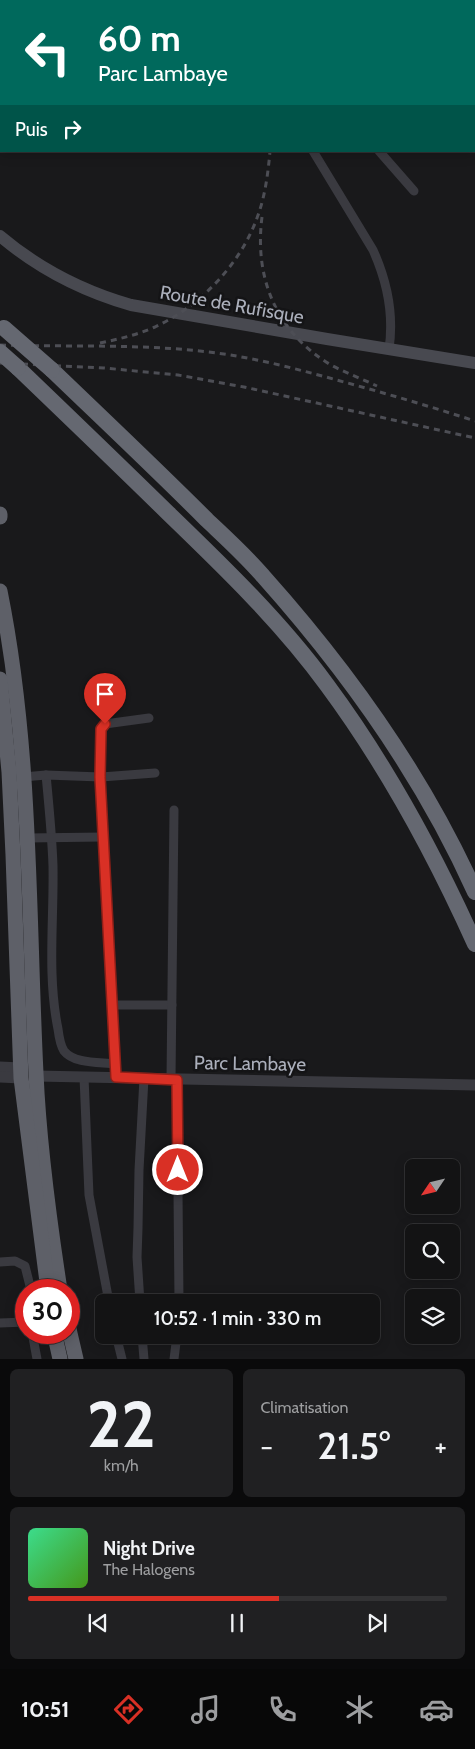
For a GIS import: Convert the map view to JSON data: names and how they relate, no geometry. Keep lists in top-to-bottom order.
{
  "streets": {
    "main road": ["Route de Rufisque"],
    "street": ["Parc Lambaye"]
  },
  "north": "bottom left",
  "page": {
    "turn": ["60 m", "Parc Lambaye"],
    "then": "Puis",
    "limit": "30",
    "trip": "10:52 · 1 min · 330 m",
    "tile": [
      ["22", "km/h"],
      "Climatisation"
    ],
    "heat": ["−", "21.5°", "+"],
    "song": ["Night Drive", "The Halogens"],
    "tabs": "10:51"
  }
}
